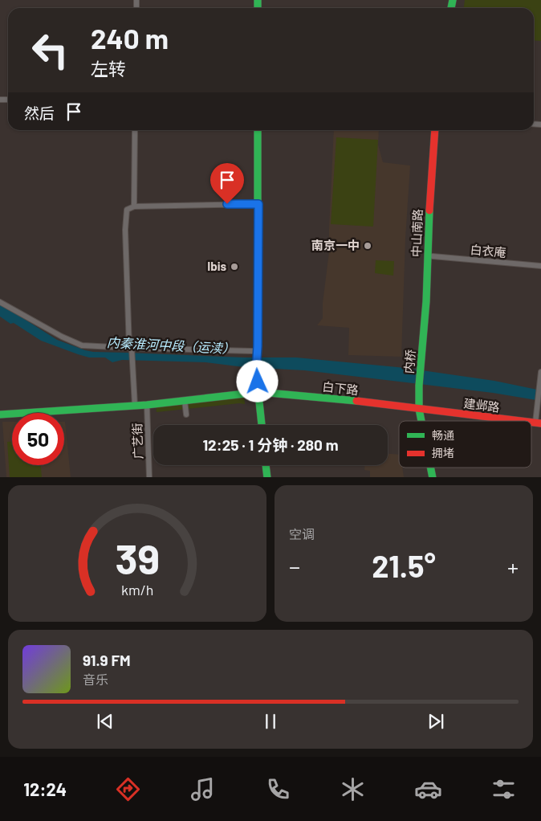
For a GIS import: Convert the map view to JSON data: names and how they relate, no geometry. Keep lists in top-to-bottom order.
{
  "streets": {
    "main road": [
      "中山南路",
      "内桥",
      "白下路",
      "建邺路"
    ],
    "street": ["白衣庵", "广艺街"]
  },
  "crossings": [
    ["中山南路", "内桥"],
    ["内桥", "白下路"],
    ["内桥", "建邺路"],
    ["白下路", "建邺路"],
    ["白下路", "广艺街"]
  ],
  "water": ["内秦淮河中段（运渎）"],
  "places": ["南京一中", "Ibis"],
  "legend": ["畅通", "拥堵"],
  "page": {
    "turn": ["240 m", "左转"],
    "then": "然后",
    "limit": "50",
    "trip": "12:25 · 1 分钟 · 280 m",
    "tile": "空调",
    "heat": ["−", "21.5°", "+"],
    "song": ["91.9 FM", "音乐"],
    "tabs": "12:24",
    "gauge": ["39", "km/h"]
  }
}
